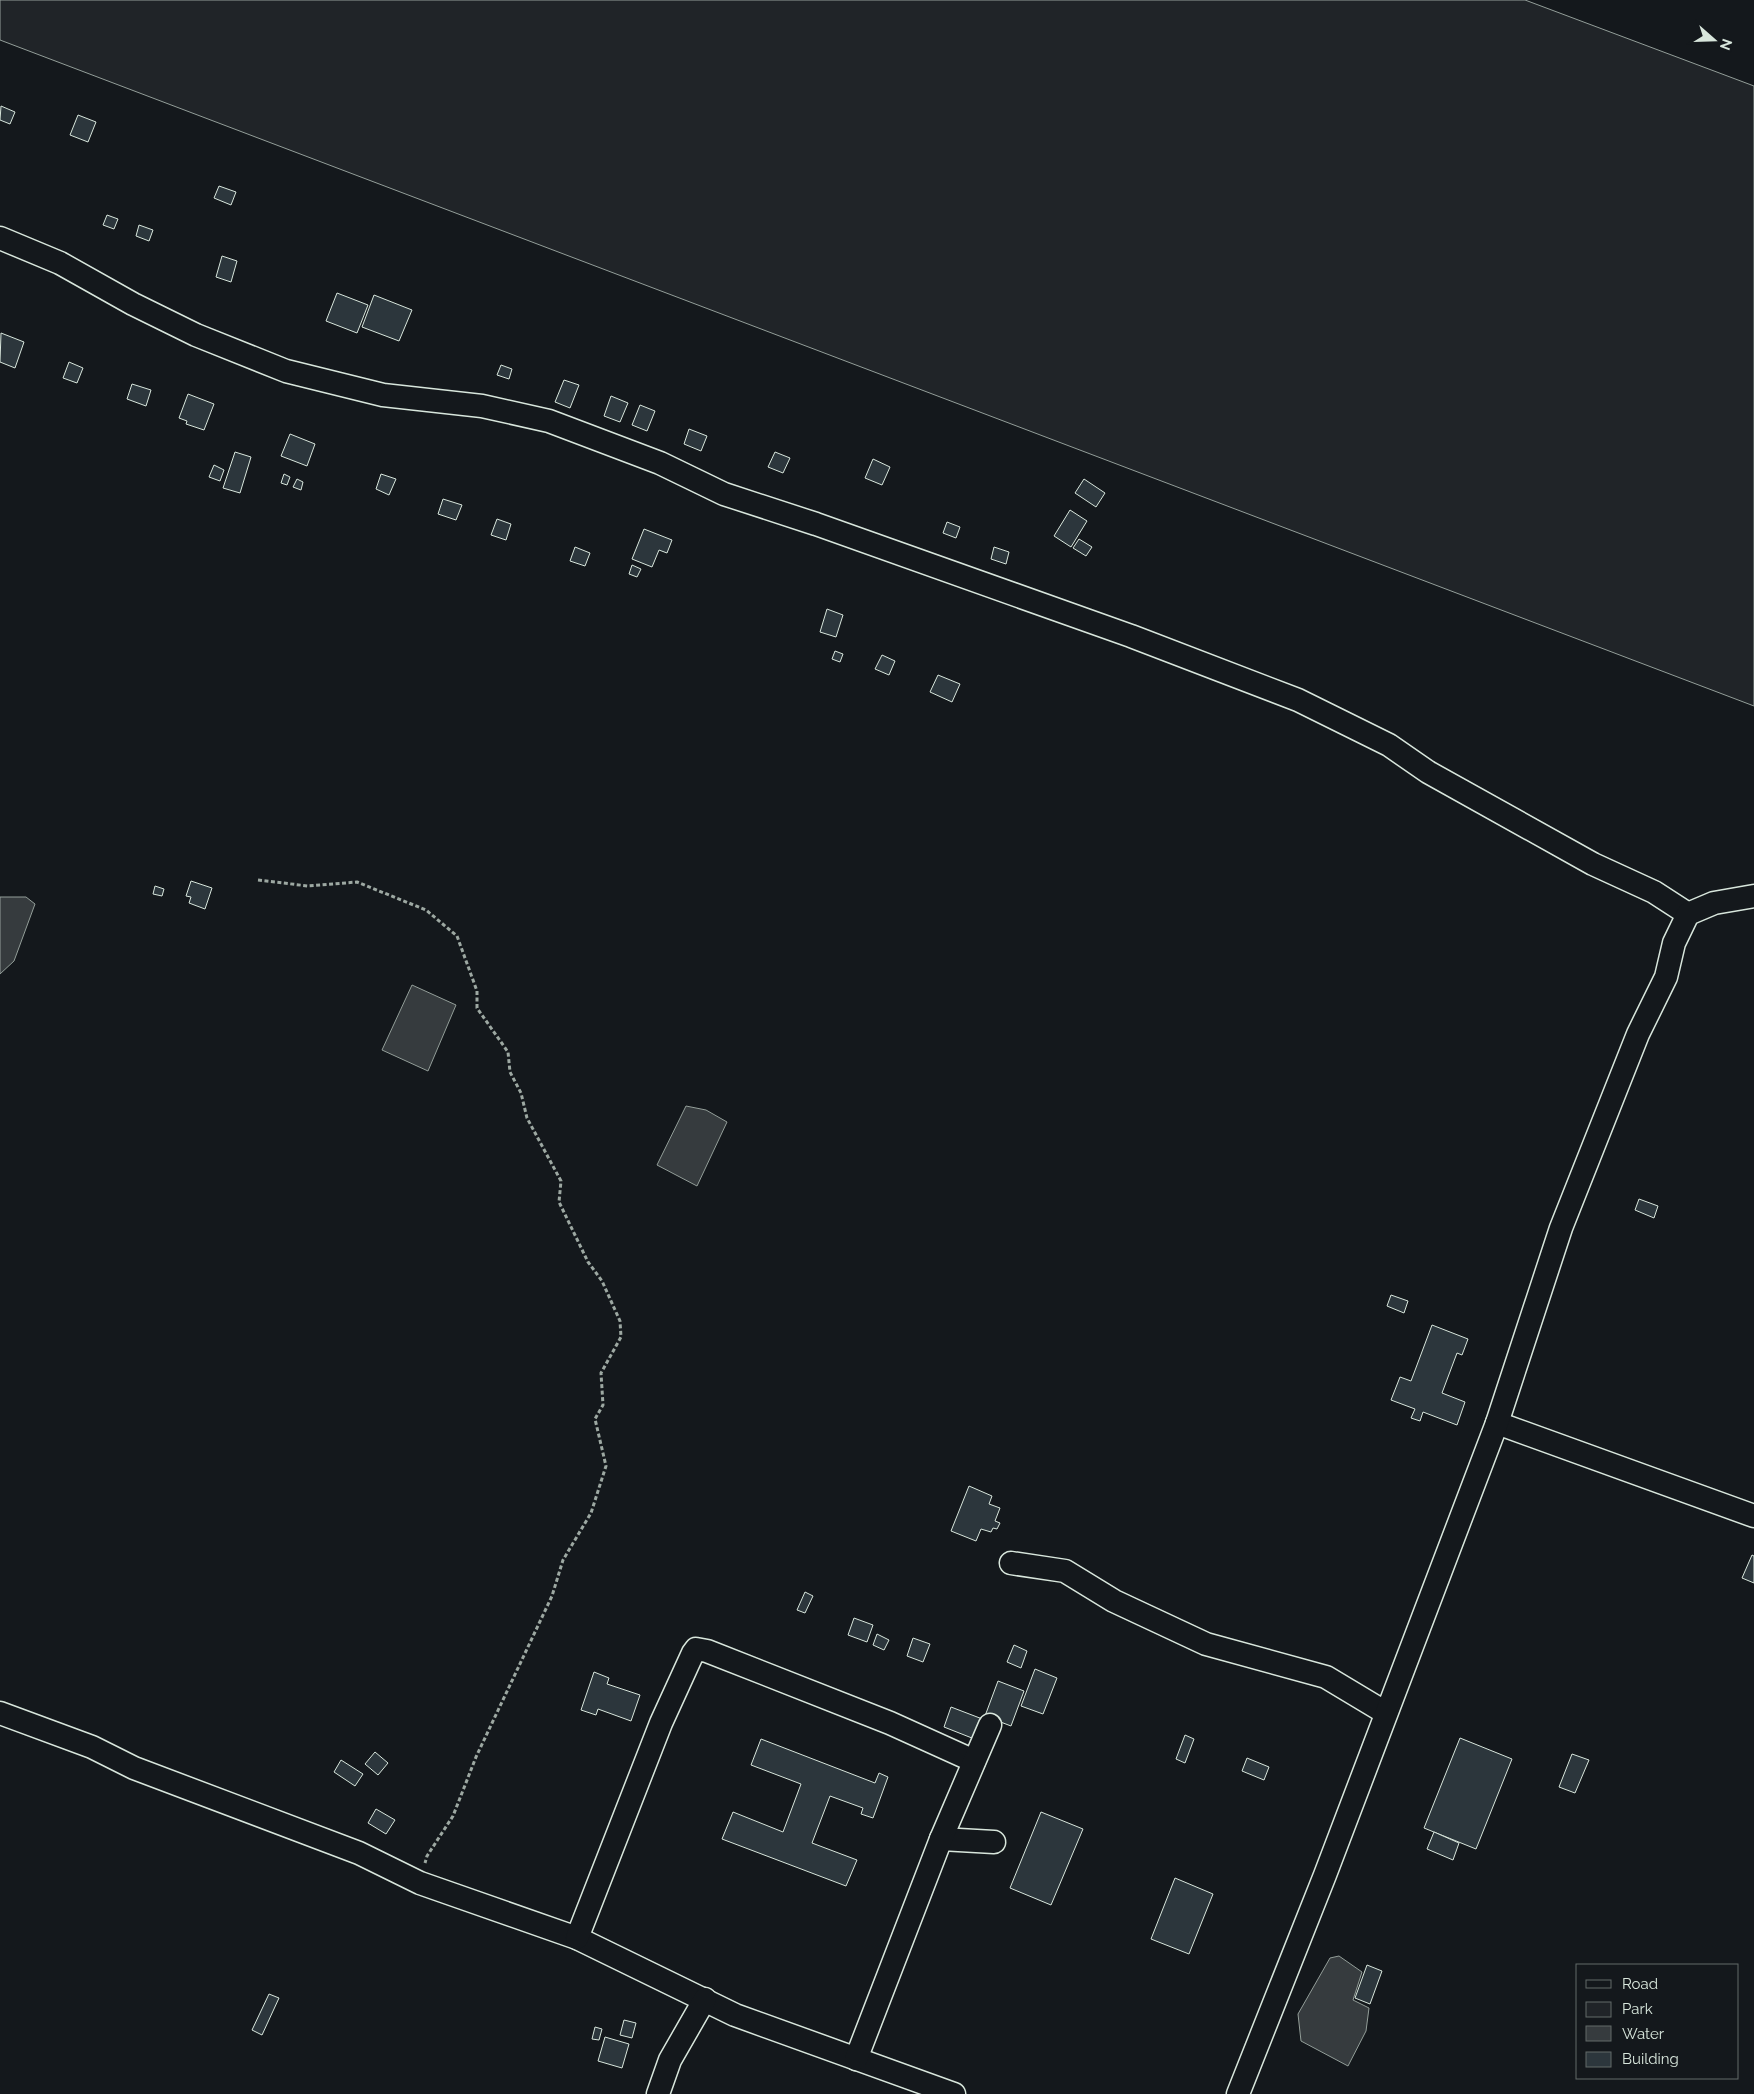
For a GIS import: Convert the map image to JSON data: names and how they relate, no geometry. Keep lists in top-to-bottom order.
{
  "legend": [
    "Road",
    "Park",
    "Water",
    "Building"
  ],
  "north": "right"
}
